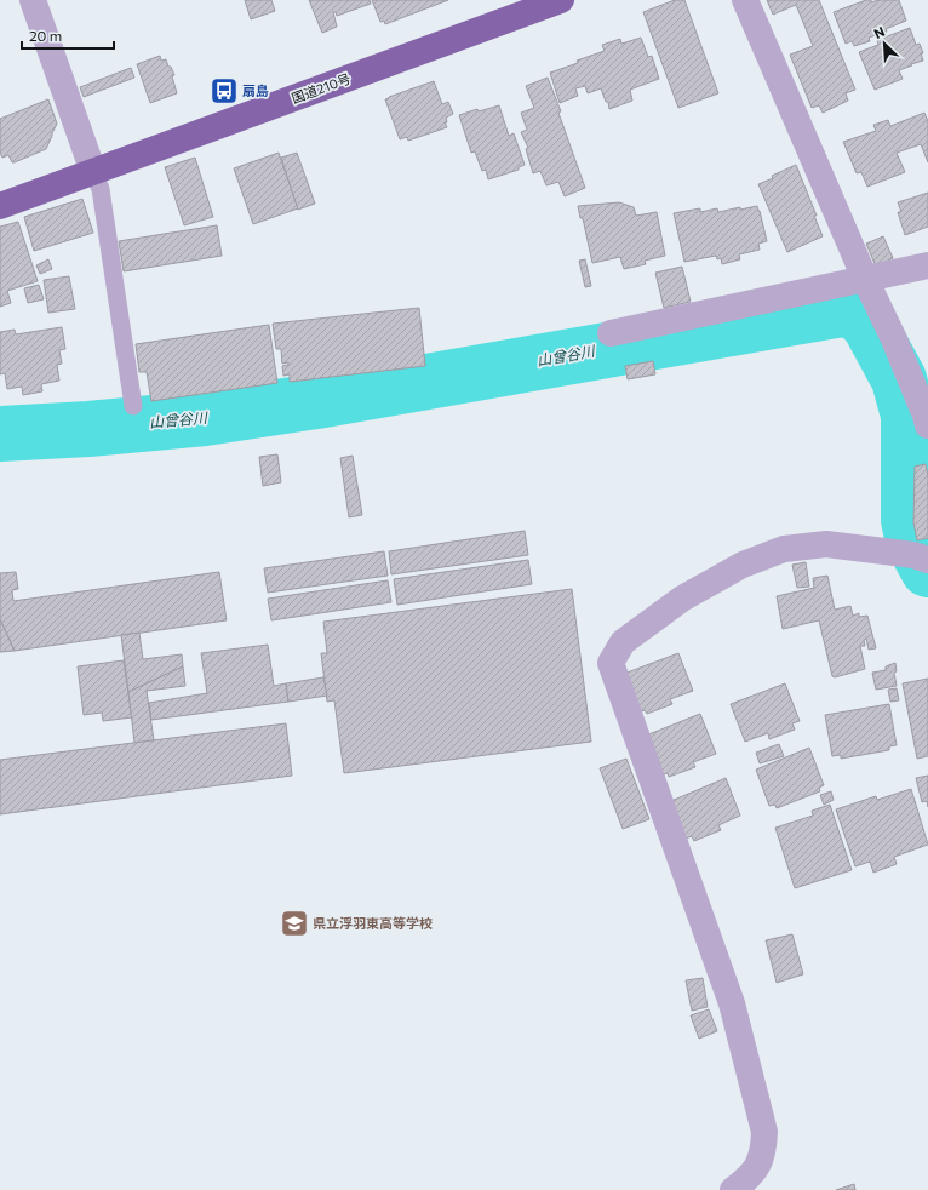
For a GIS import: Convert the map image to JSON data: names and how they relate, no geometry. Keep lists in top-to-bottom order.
{
  "streets": {
    "highway": ["国道210号"]
  },
  "water": ["山曾谷川"],
  "places": {
    "bus stop": ["扇島"],
    "school or university": ["県立浮羽東高等学校"]
  },
  "scale_bar": "20 m",
  "north": "top left"
}
